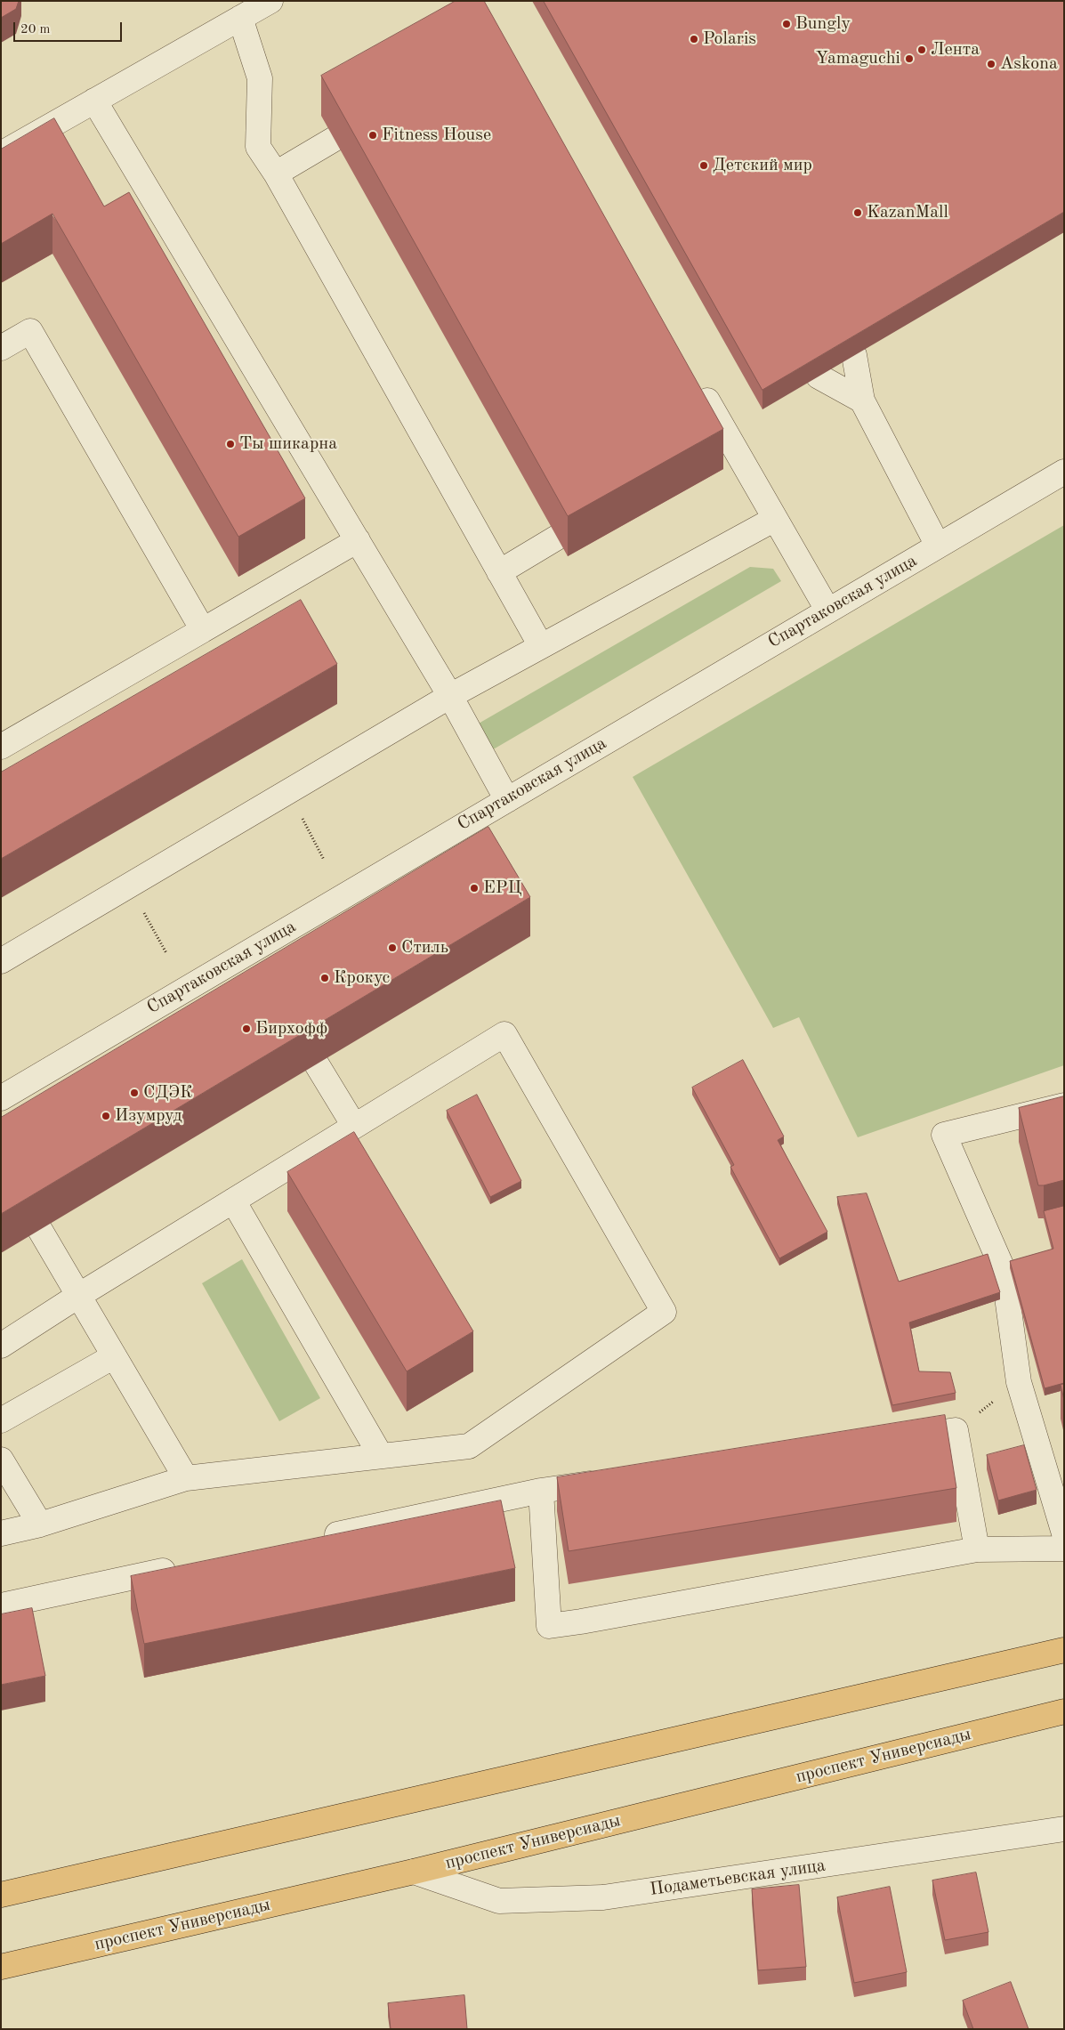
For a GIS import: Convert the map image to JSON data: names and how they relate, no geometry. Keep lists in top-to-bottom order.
{
  "streets": {
    "main road": ["проспект Универсиады"],
    "street": ["Спартаковская улица", "Подаметьевская улица"]
  },
  "crossings": [
    ["проспект Универсиады", "Подаметьевская улица"]
  ],
  "places": [
    "Bungly",
    "Polaris",
    "Лента",
    "Yamaguchi",
    "Askona",
    "Fitness House",
    "Детский мир",
    "KazanMall",
    "Ты шикарна",
    "ЕРЦ",
    "Стиль",
    "Крокус",
    "Бирхофф",
    "СДЭК",
    "Изумруд"
  ],
  "scale_bar": "20 m"
}
